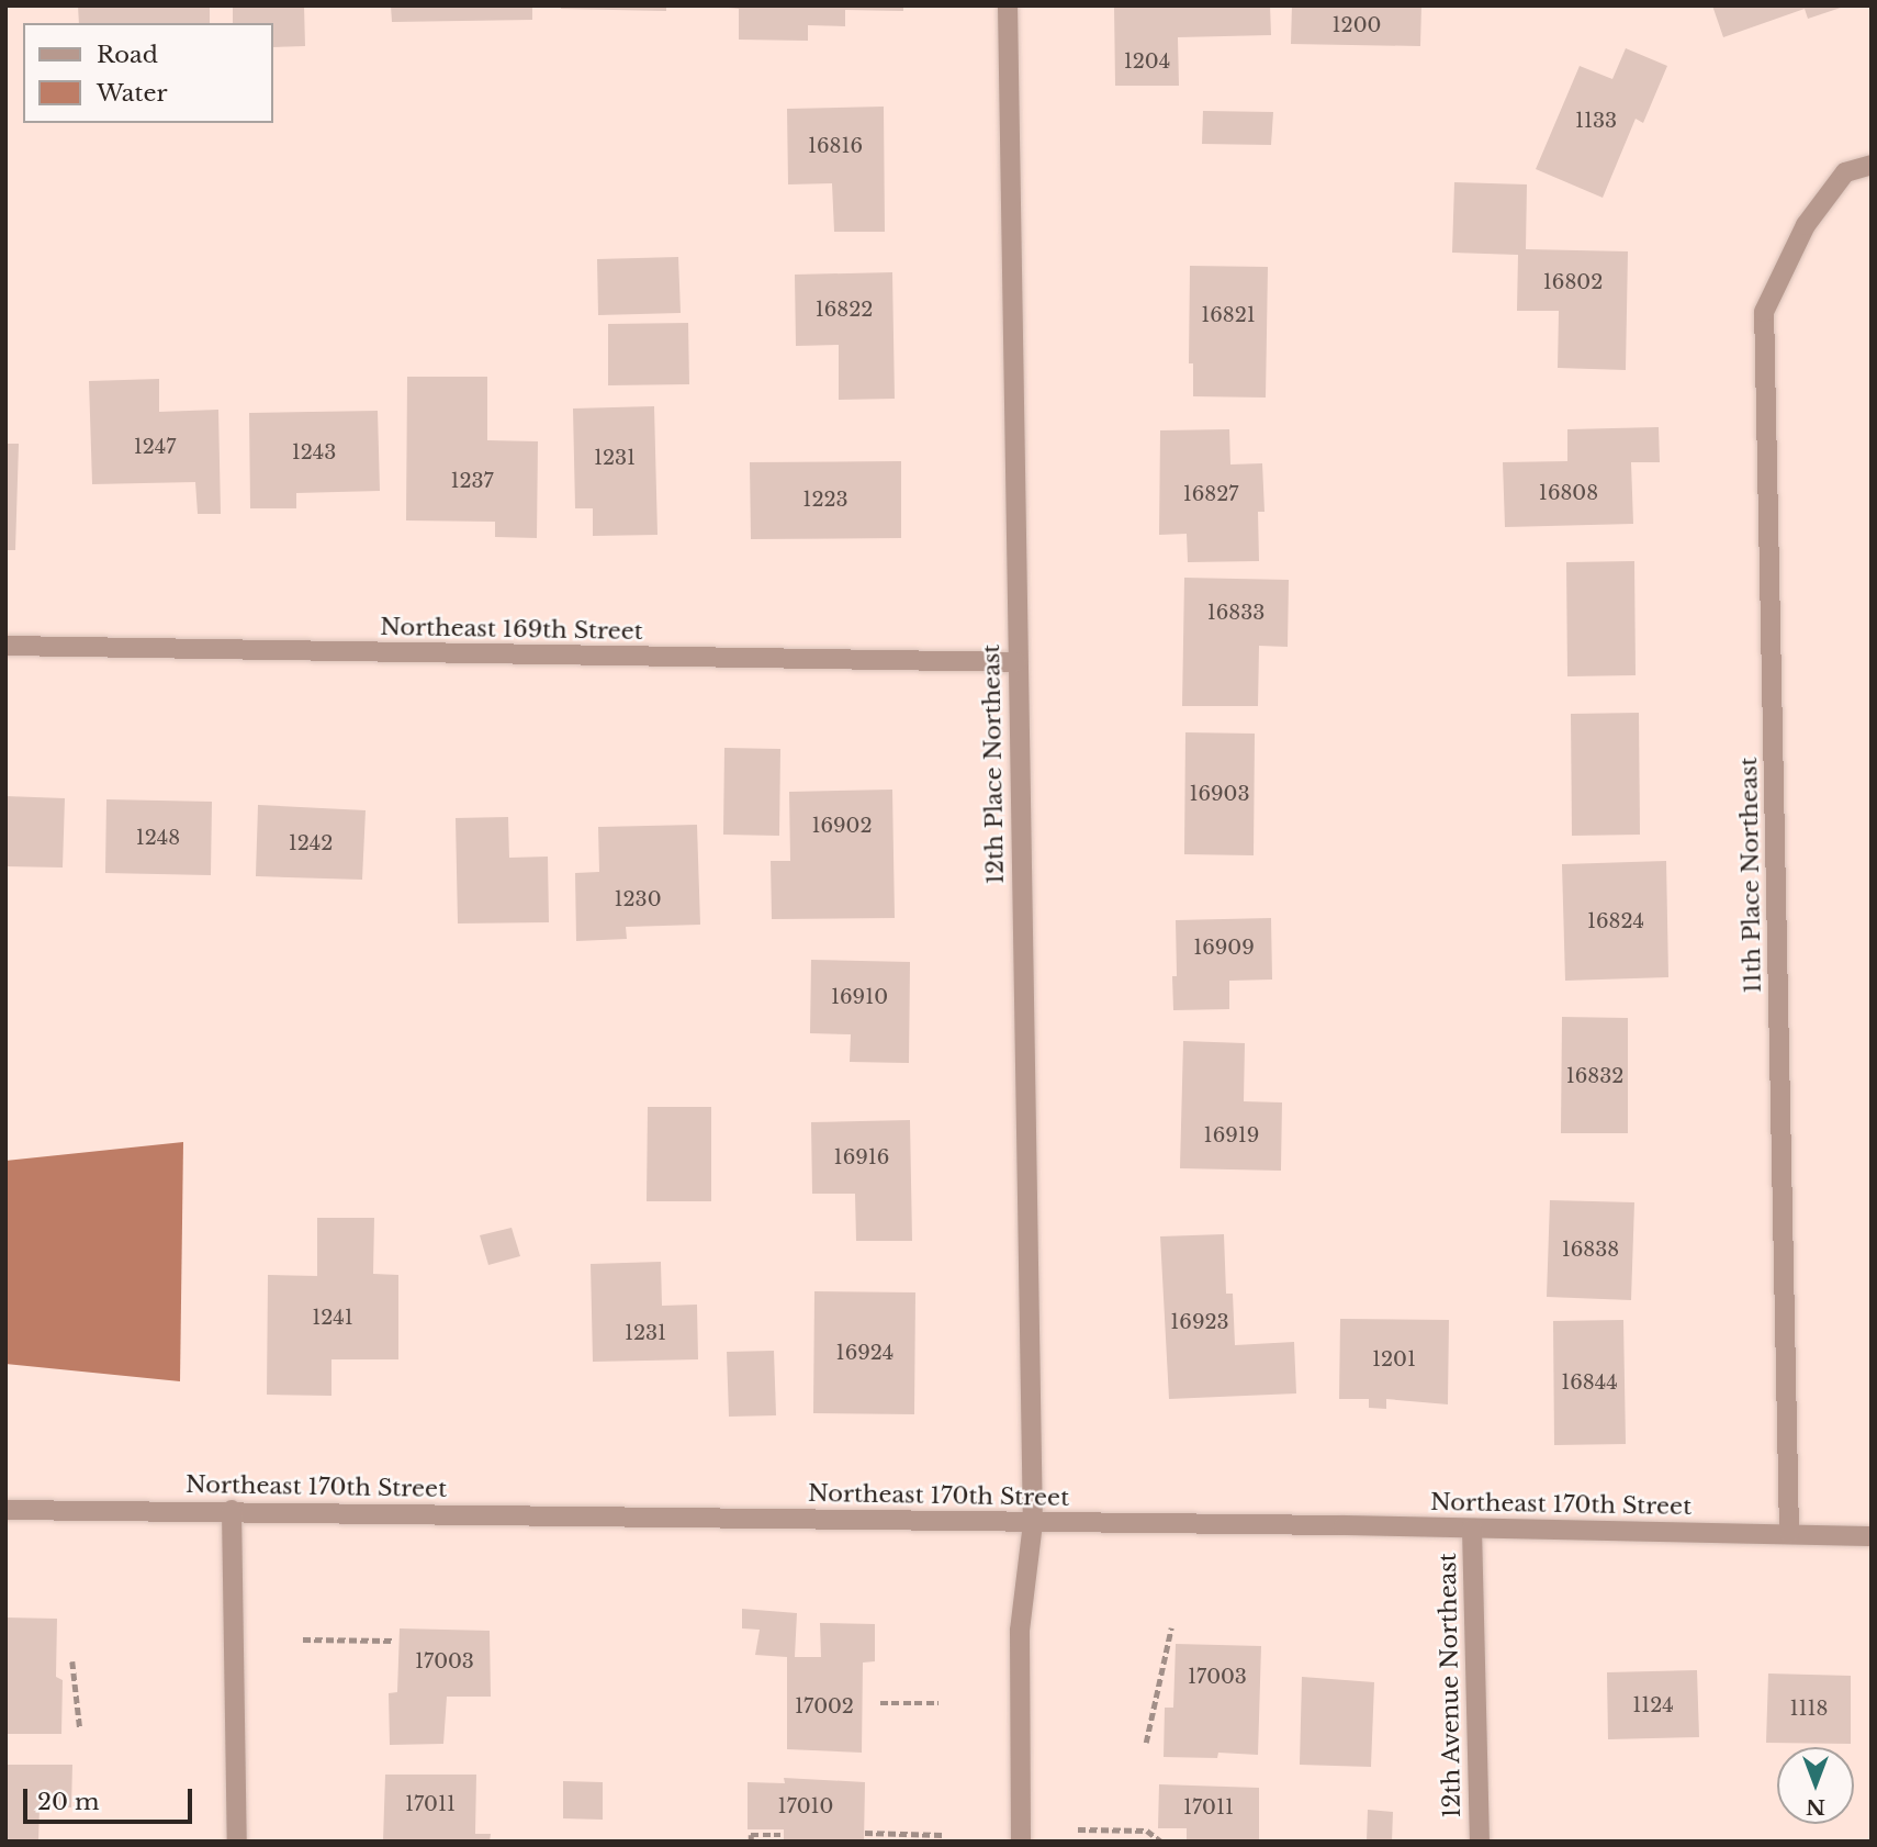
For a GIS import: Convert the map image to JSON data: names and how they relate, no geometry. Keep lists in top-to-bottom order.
{
  "streets": {
    "street": [
      "Northeast 169th Street",
      "12th Place Northeast",
      "11th Place Northeast",
      "Northeast 170th Street",
      "12th Avenue Northeast"
    ]
  },
  "crossings": [
    ["Northeast 169th Street", "12th Place Northeast"],
    ["12th Place Northeast", "Northeast 170th Street"],
    ["11th Place Northeast", "Northeast 170th Street"],
    ["Northeast 170th Street", "12th Avenue Northeast"]
  ],
  "house_numbers": [
    "1200",
    "1204",
    "1133",
    "16816",
    "16802",
    "16822",
    "16821",
    "1247",
    "1243",
    "1231",
    "1237",
    "16808",
    "16827",
    "1223",
    "16833",
    "16903",
    "16902",
    "1248",
    "1242",
    "1230",
    "16824",
    "16909",
    "16910",
    "16832",
    "16919",
    "16916",
    "16838",
    "1241",
    "16923",
    "1231",
    "16924",
    "1201",
    "16844",
    "17003",
    "17003",
    "1124",
    "17002",
    "1118",
    "17011",
    "17010",
    "17011"
  ],
  "legend": ["Road", "Water"],
  "scale_bar": "20 m",
  "north": "bottom"
}
